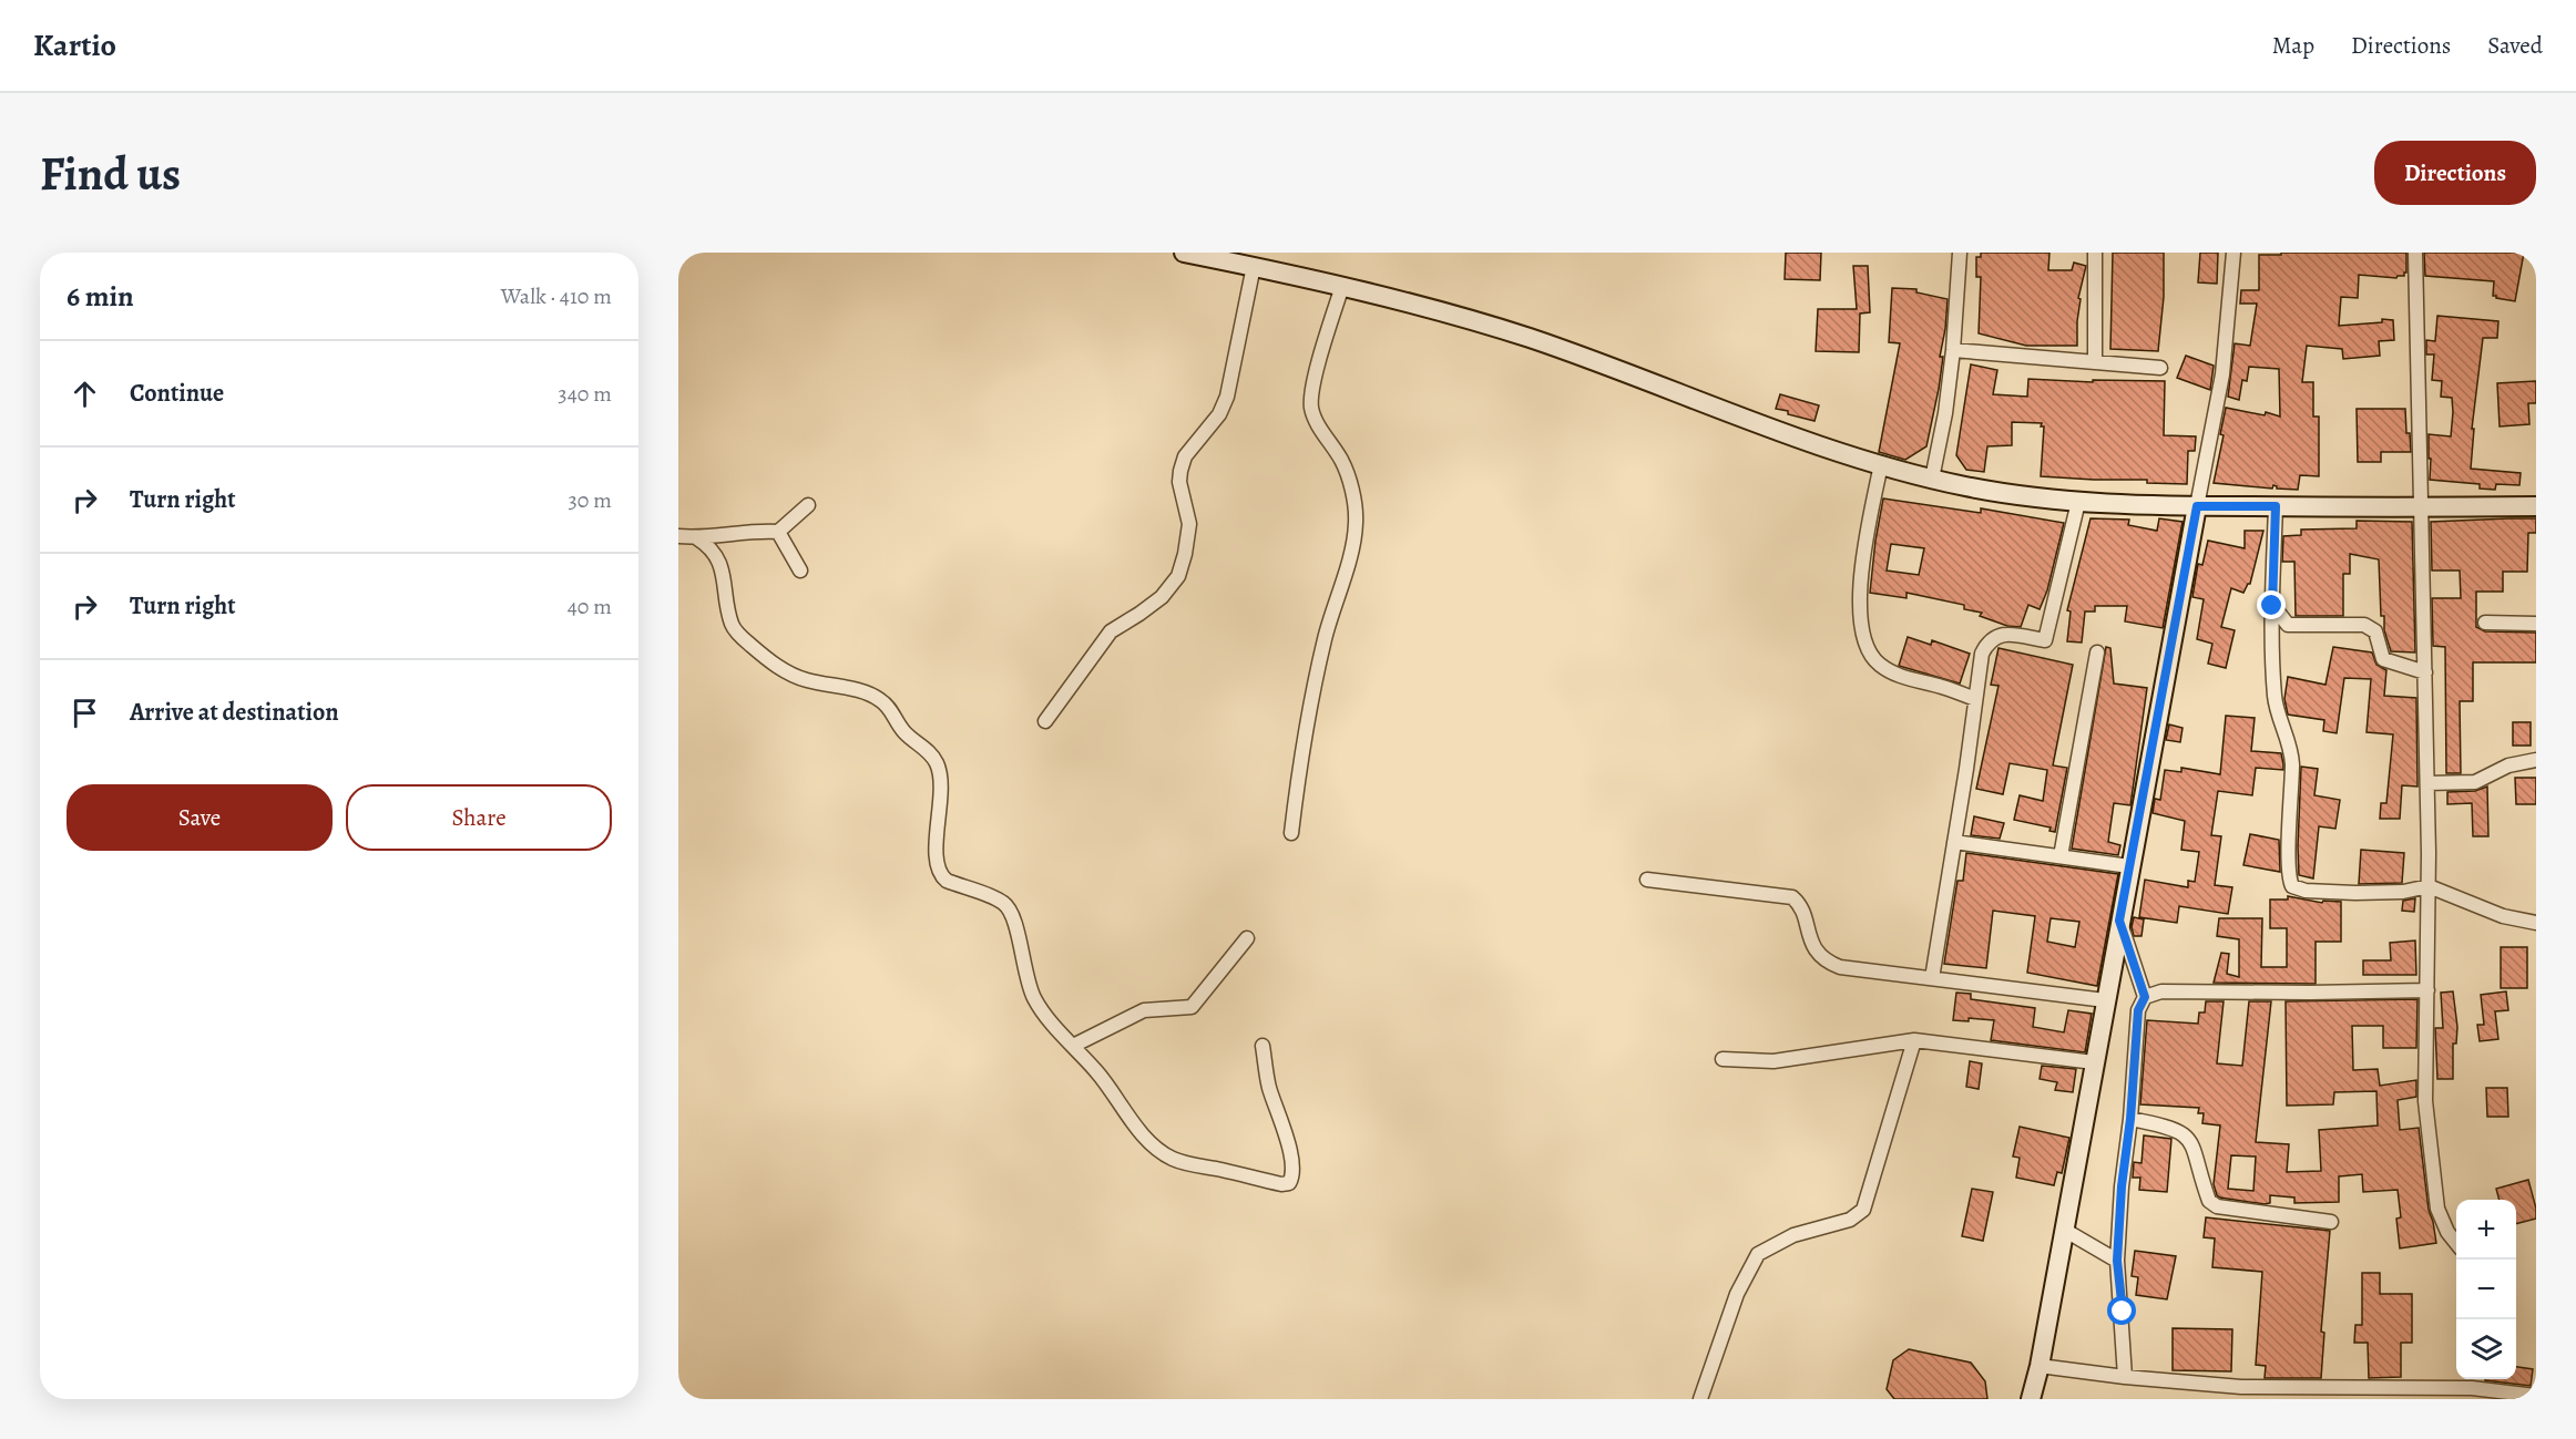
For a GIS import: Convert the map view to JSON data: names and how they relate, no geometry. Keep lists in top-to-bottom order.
{
  "page": {
    "header": "Kartio",
    "nav": ["Map", "Directions", "Saved"],
    "buttons": [
      "Directions",
      ["Save", "Share"]
    ],
    "title": "Find us",
    "heading": ["6 min", "Walk · 410 m"],
    "list": [
      ["Continue", "340 m"],
      ["Turn right", "30 m"],
      ["Turn right", "40 m"],
      "Arrive at destination"
    ],
    "map_buttons": ["+", "−"]
  }
}
